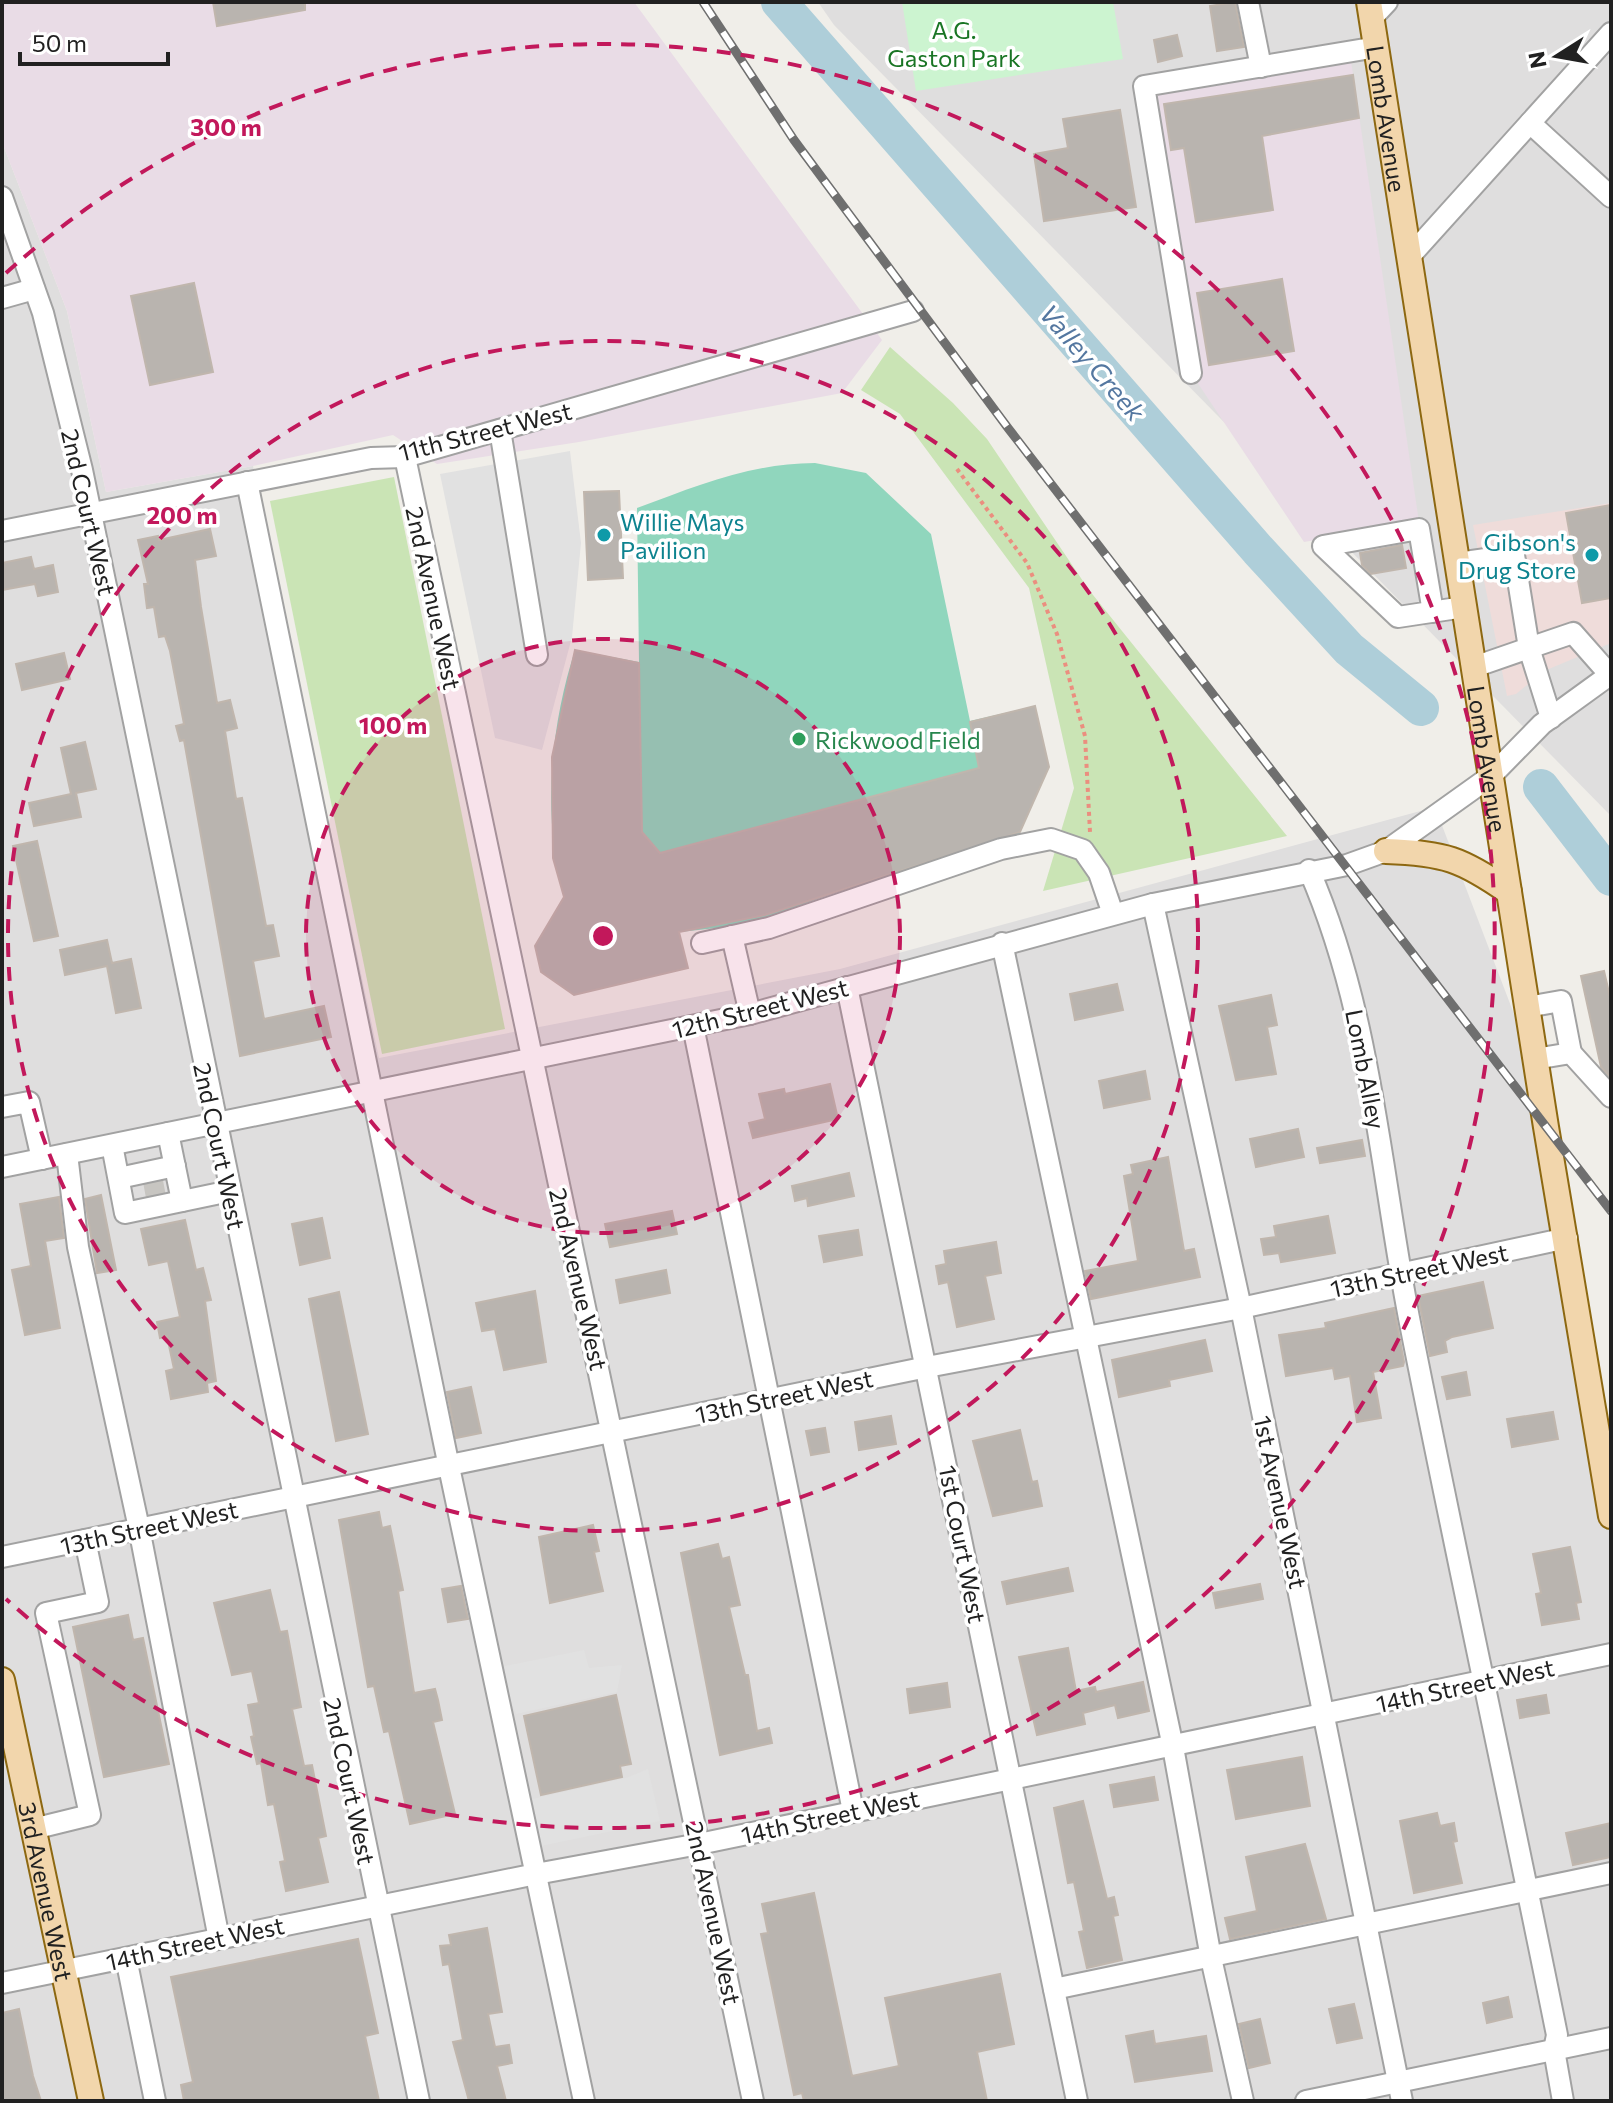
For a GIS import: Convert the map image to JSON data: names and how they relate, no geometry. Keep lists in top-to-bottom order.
{
  "streets": {
    "main road": ["Lomb Avenue", "3rd Avenue West"],
    "street": [
      "11th Street West",
      "2nd Court West",
      "2nd Avenue West",
      "12th Street West",
      "Lomb Alley",
      "13th Street West",
      "1st Avenue West",
      "1st Court West",
      "14th Street West"
    ]
  },
  "crossings": [
    ["Lomb Avenue", "12th Street West"],
    ["Lomb Avenue", "13th Street West"],
    ["11th Street West", "2nd Court West"],
    ["11th Street West", "2nd Avenue West"],
    ["2nd Court West", "12th Street West"],
    ["2nd Court West", "13th Street West"],
    ["2nd Court West", "14th Street West"],
    ["2nd Avenue West", "12th Street West"],
    ["2nd Avenue West", "13th Street West"],
    ["2nd Avenue West", "14th Street West"],
    ["12th Street West", "Lomb Alley"],
    ["12th Street West", "1st Avenue West"],
    ["12th Street West", "1st Court West"],
    ["Lomb Alley", "13th Street West"],
    ["Lomb Alley", "14th Street West"],
    ["13th Street West", "1st Avenue West"],
    ["13th Street West", "1st Court West"],
    ["1st Avenue West", "14th Street West"],
    ["1st Court West", "14th Street West"],
    ["14th Street West", "3rd Avenue West"]
  ],
  "water": ["Valley Creek"],
  "parks": ["A.G. Gaston Park"],
  "places": ["Willie Mays Pavilion", "Gibson's Drug Store", "Rickwood Field"],
  "scale_bar": "50 m",
  "north": "left",
  "rings": ["300 m", "200 m", "100 m"]
}
